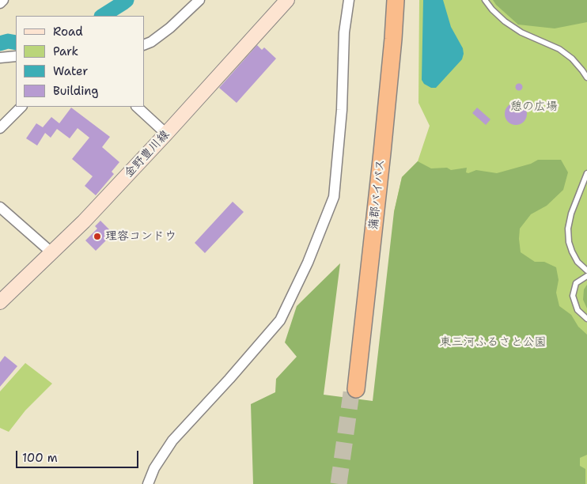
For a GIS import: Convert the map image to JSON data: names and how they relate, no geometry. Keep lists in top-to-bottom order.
{
  "streets": {
    "highway": ["蒲郡バイパス"],
    "main road": ["金野豊川線"]
  },
  "parks": ["憩の広場", "東三河ふるさと公園"],
  "places": ["理容コンドウ"],
  "legend": [
    "Road",
    "Park",
    "Water",
    "Building"
  ],
  "scale_bar": "100 m"
}
